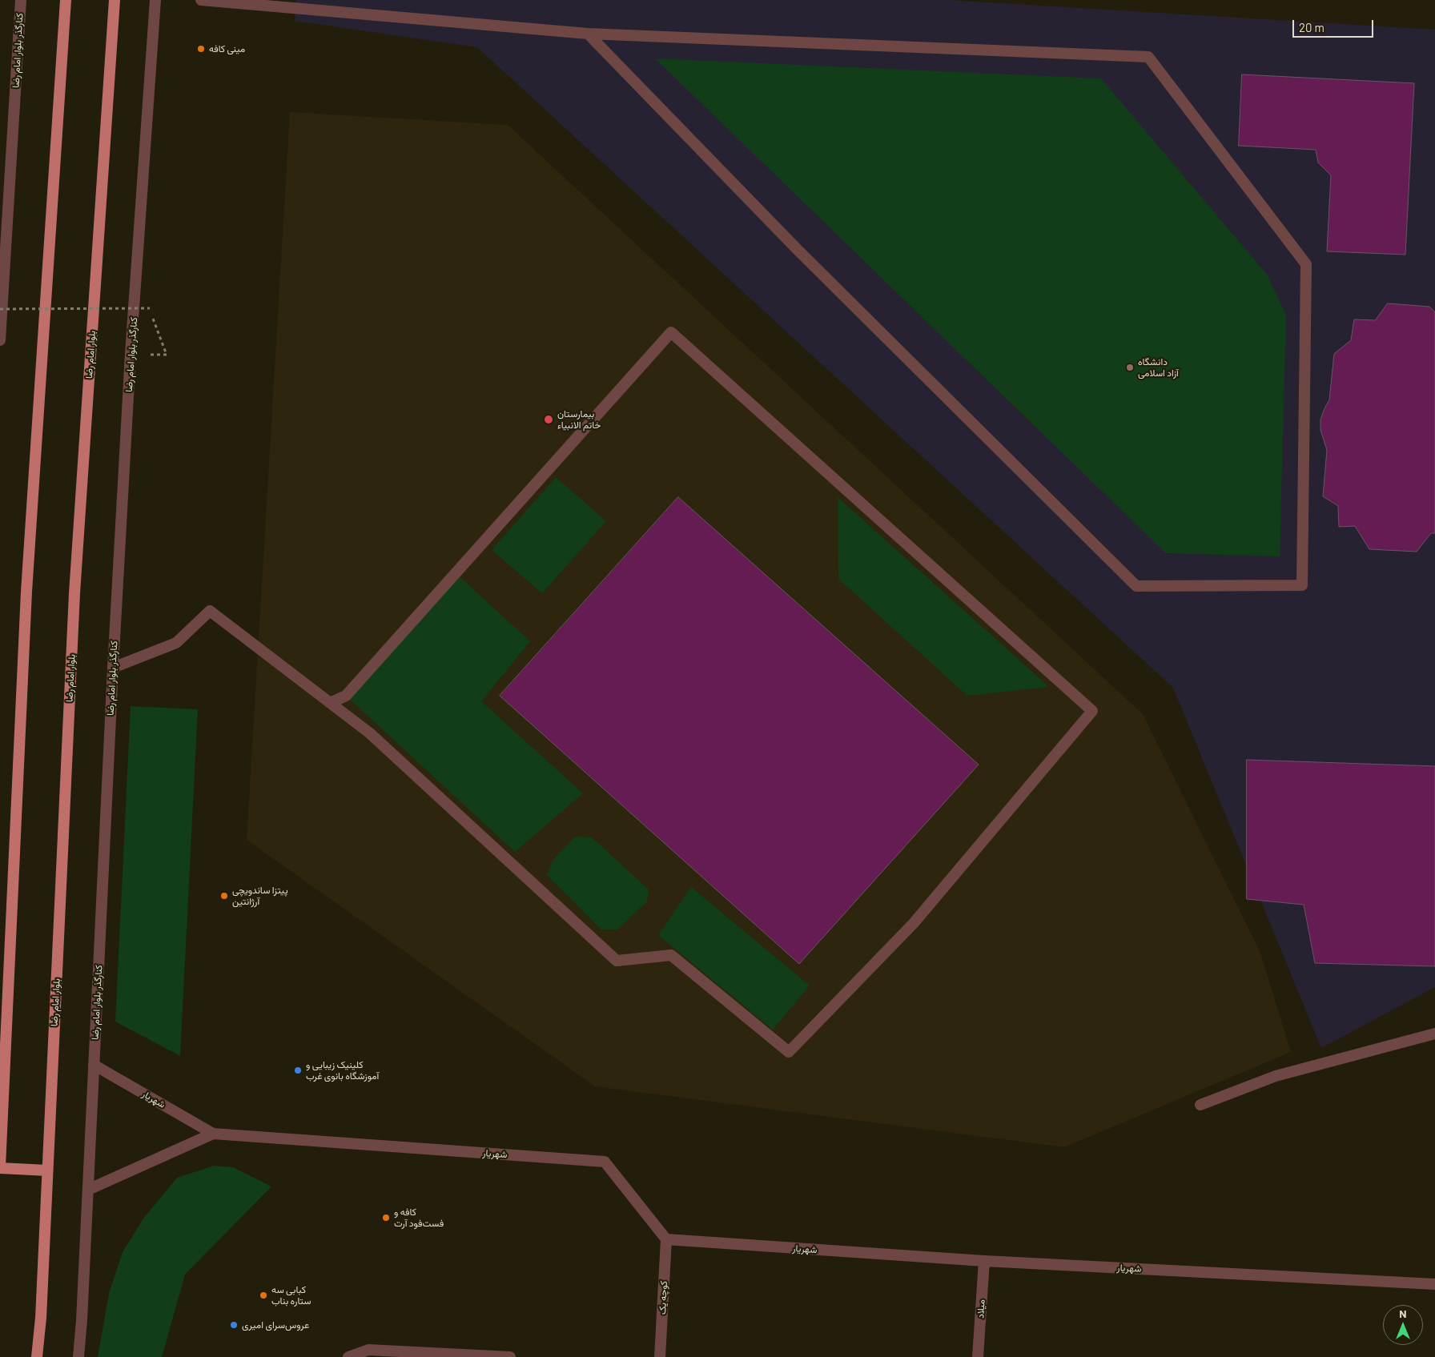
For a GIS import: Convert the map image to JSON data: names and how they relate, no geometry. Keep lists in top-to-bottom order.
{
  "streets": {
    "main road": ["بلوار امام رضا"],
    "street": [
      "کنارگذر بلوار امام رضا",
      "شهریار",
      "کوچه یک",
      "میلاد"
    ]
  },
  "crossings": [
    ["کنارگذر بلوار امام رضا", "شهریار"],
    ["شهریار", "کوچه یک"],
    ["شهریار", "میلاد"]
  ],
  "places": [
    "مینی کافه",
    "دانشگاه آزاد اسلامی",
    "بیمارستان خاتم الانبیاء",
    "پیتزا ساندویچی آرژانتین",
    "کلینیک زیبایی و آموزشگاه بانوی غرب",
    "کافه و فست‌فود آرت",
    "کبابی سه ستاره بناب",
    "عروس‌سرای امیری"
  ],
  "scale_bar": "20 m",
  "north": "top"
}
